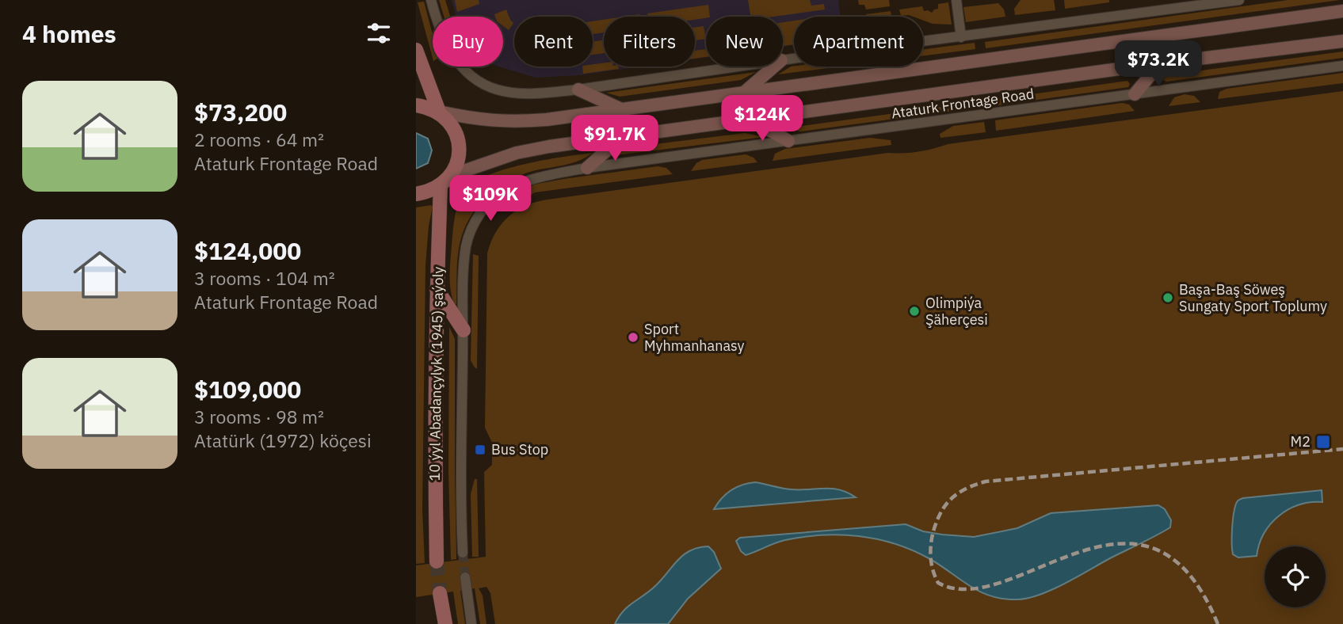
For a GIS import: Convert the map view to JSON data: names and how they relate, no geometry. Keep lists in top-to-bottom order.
{
  "streets": {
    "main road": ["10 ýyl Abadançylyk (1945) şaýoly"],
    "street": ["Ataturk Frontage Road"]
  },
  "places": {
    "other": ["Başa-Baş Söweş Sungaty Sport Toplumy", "Olimpiýa Şäherçesi", "Sport Myhmanhanasy"],
    "transit": ["M2", "Bus Stop"]
  },
  "page": {
    "heading": "4 homes",
    "chip": [
      "Buy",
      "Rent",
      "Filters",
      "New",
      "Apartment"
    ],
    "price": [
      "$73.2K",
      "$124K",
      "$91.7K",
      "$109K"
    ],
    "list": [
      {
        "name": "$73,200",
        "note": "2 rooms · 64 m² · Ataturk Frontage Road"
      },
      {
        "name": "$124,000",
        "note": "3 rooms · 104 m² · Ataturk Frontage Road"
      },
      {
        "name": "$109,000",
        "note": "3 rooms · 98 m² · Atatürk (1972) köçesi"
      }
    ]
  }
}
